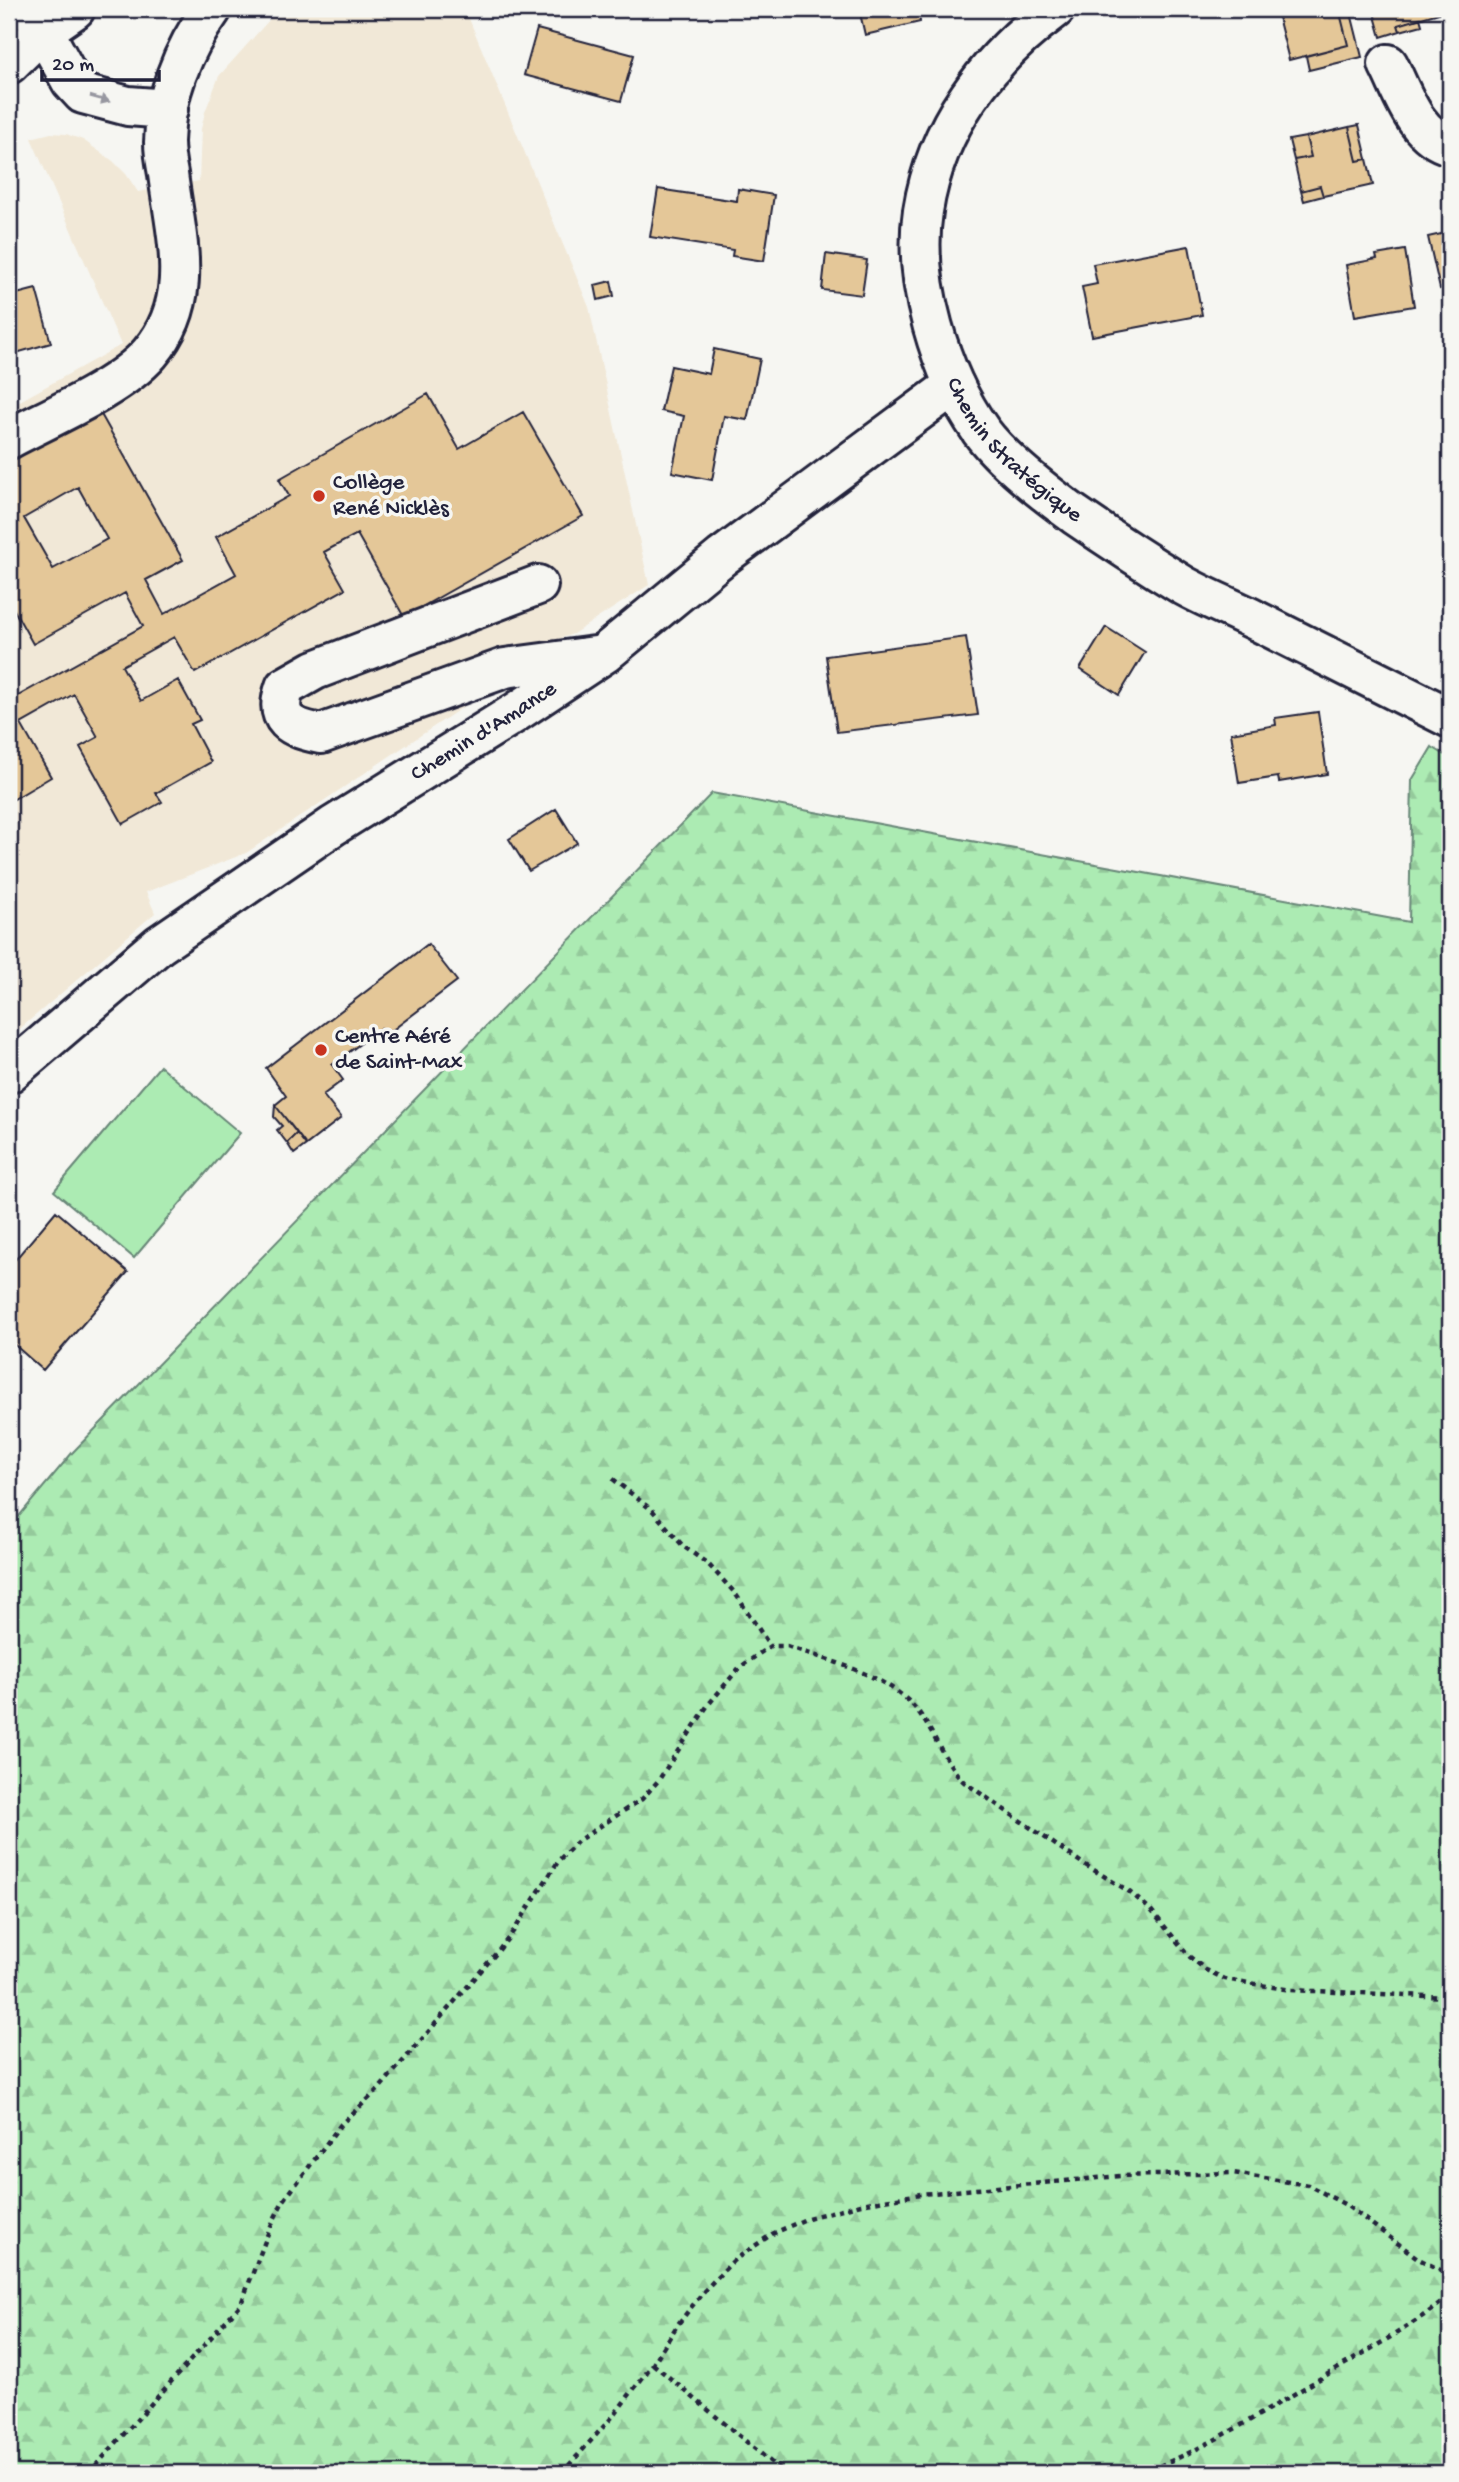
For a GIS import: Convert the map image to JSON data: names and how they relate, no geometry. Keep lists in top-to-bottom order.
{
  "streets": {
    "street": ["Chemin Stratégique", "Chemin d'Amance"]
  },
  "crossings": [
    ["Chemin Stratégique", "Chemin d'Amance"]
  ],
  "places": ["Collège René Nicklès", "Centre Aéré de Saint-Max"],
  "scale_bar": "20 m"
}
